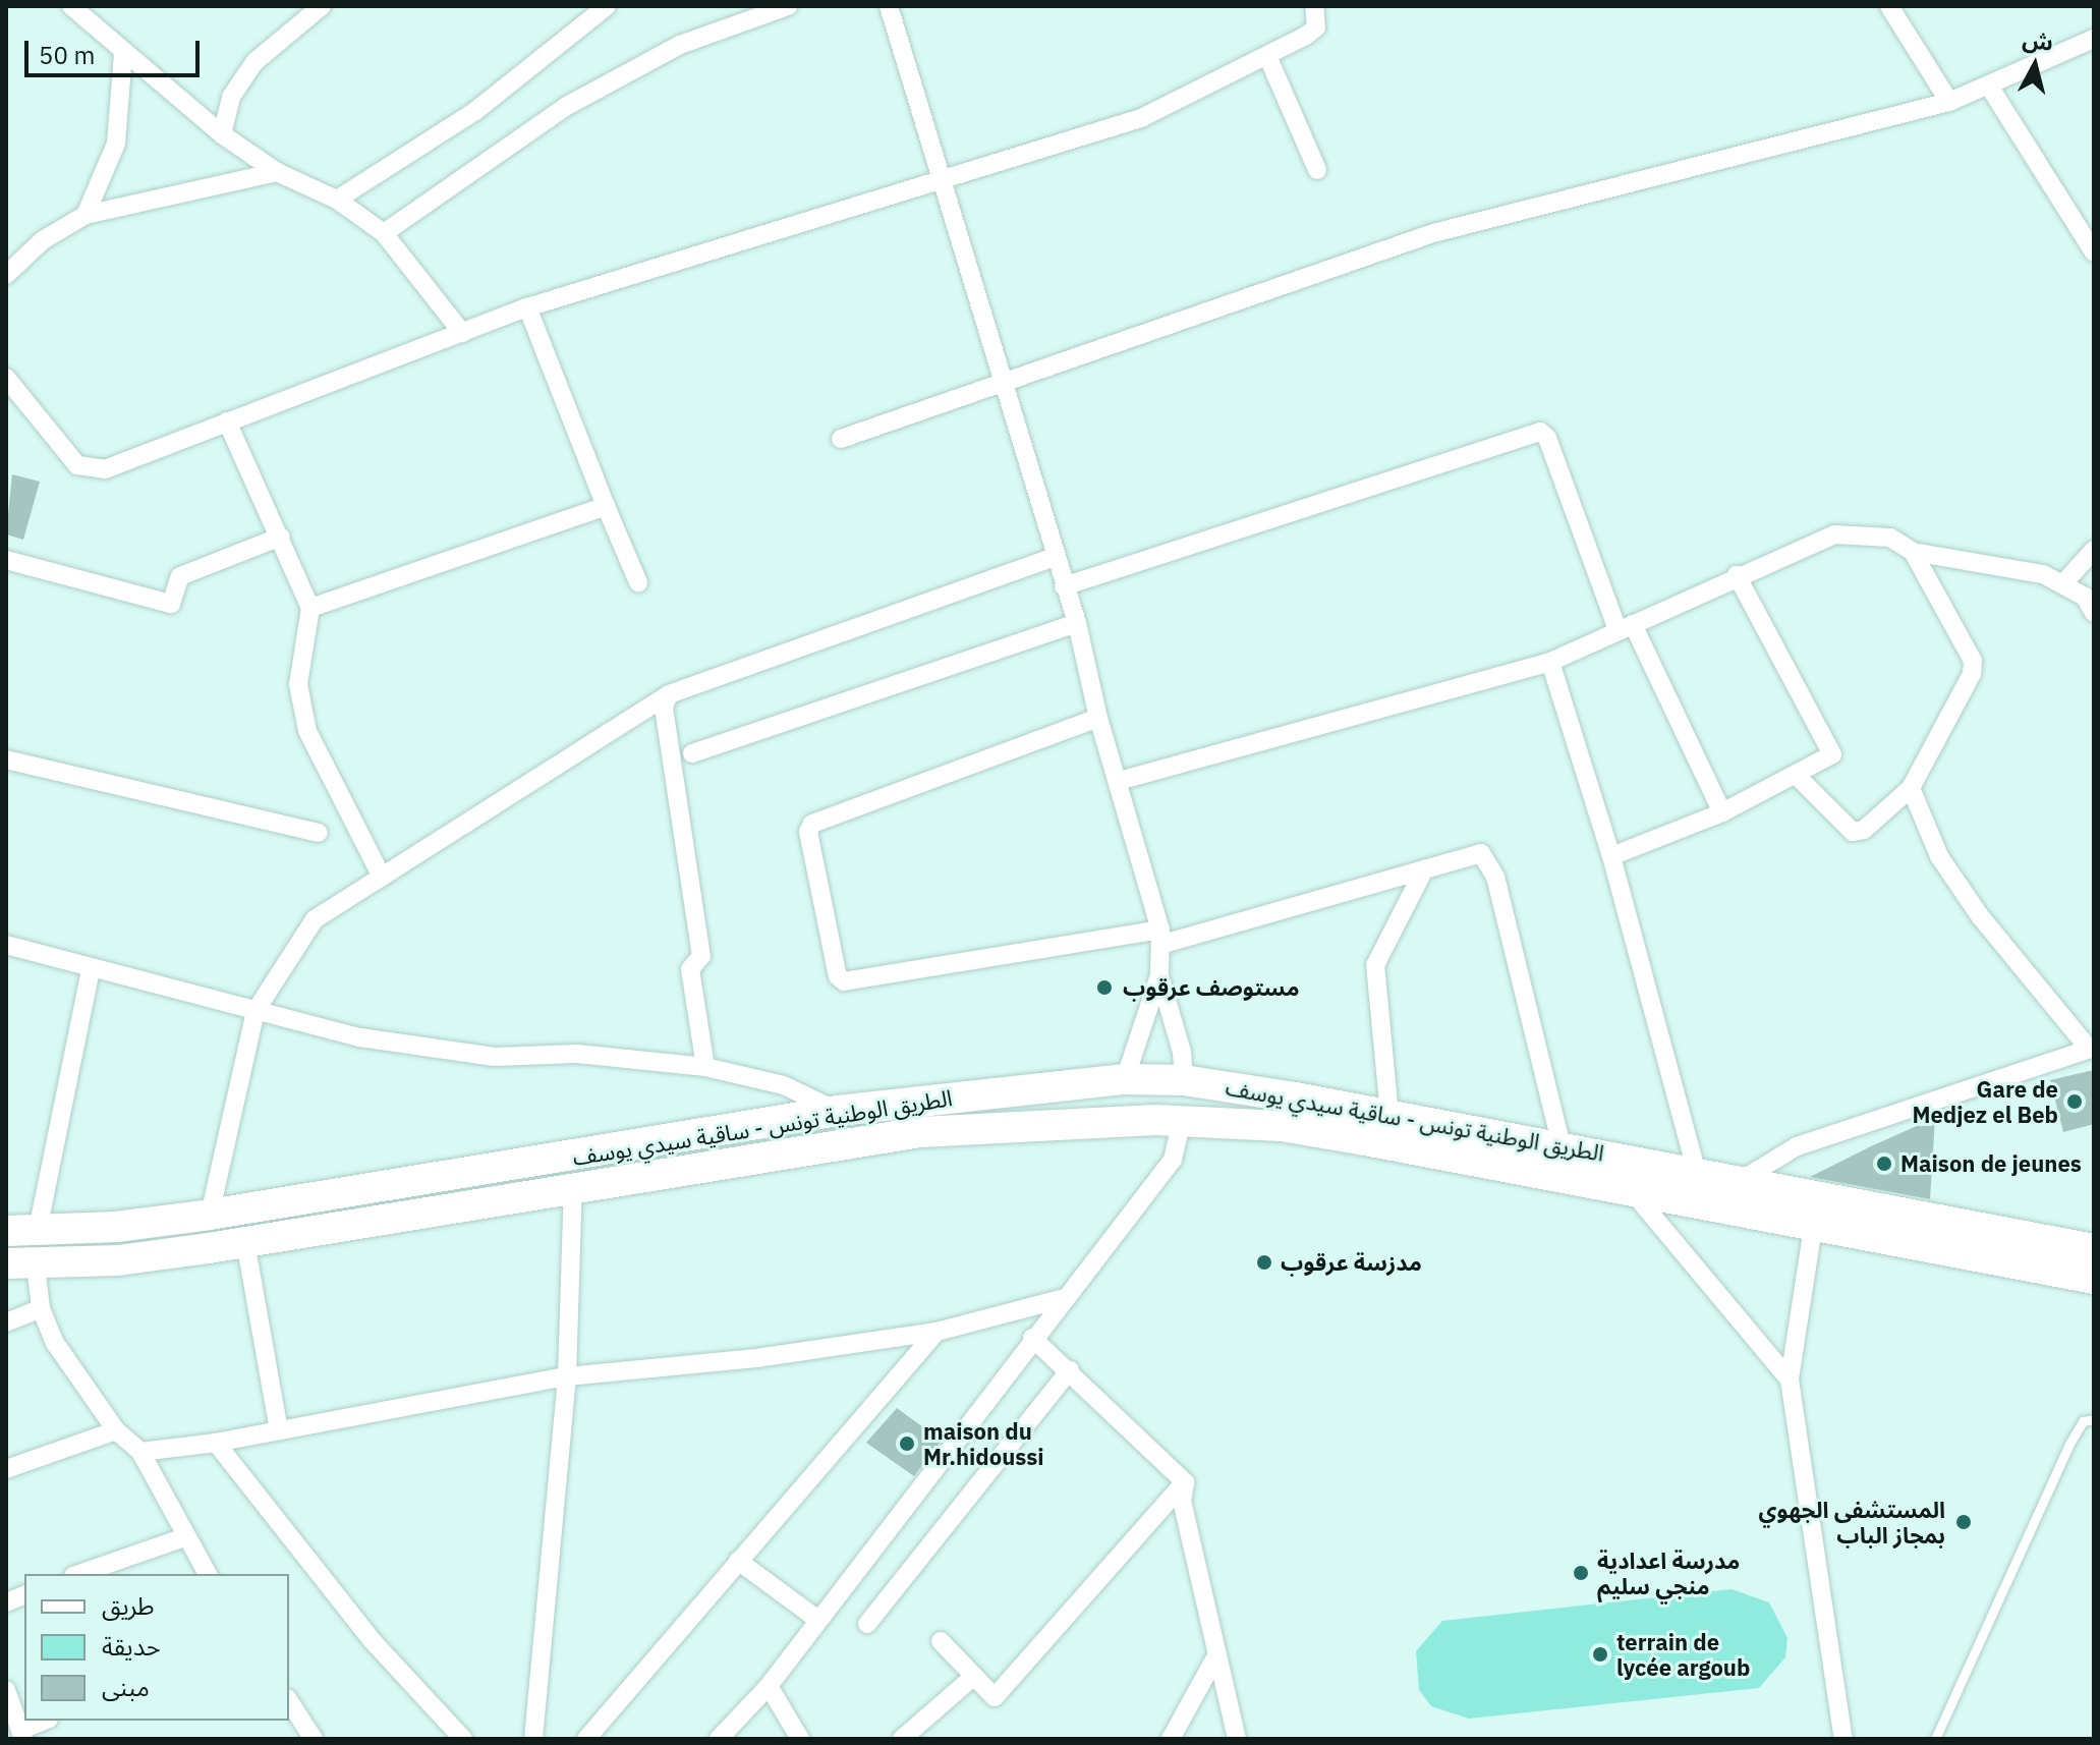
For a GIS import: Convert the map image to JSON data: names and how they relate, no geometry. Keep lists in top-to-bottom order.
{
  "streets": {
    "main road": ["الطريق الوطنية تونس - ساقية سيدي يوسف"]
  },
  "places": [
    "مستوصف عرقوب",
    "Gare de Medjez el Beb",
    "Maison de jeunes",
    "مدزسة عرقوب",
    "maison du Mr.hidoussi",
    "المستشفى الجهوي بمجاز الباب",
    "مدرسة اعدادية منجي سليم",
    "terrain de lycée argoub"
  ],
  "legend": ["طريق", "حديقة", "مبنى"],
  "scale_bar": "50 m",
  "north": "top"
}
